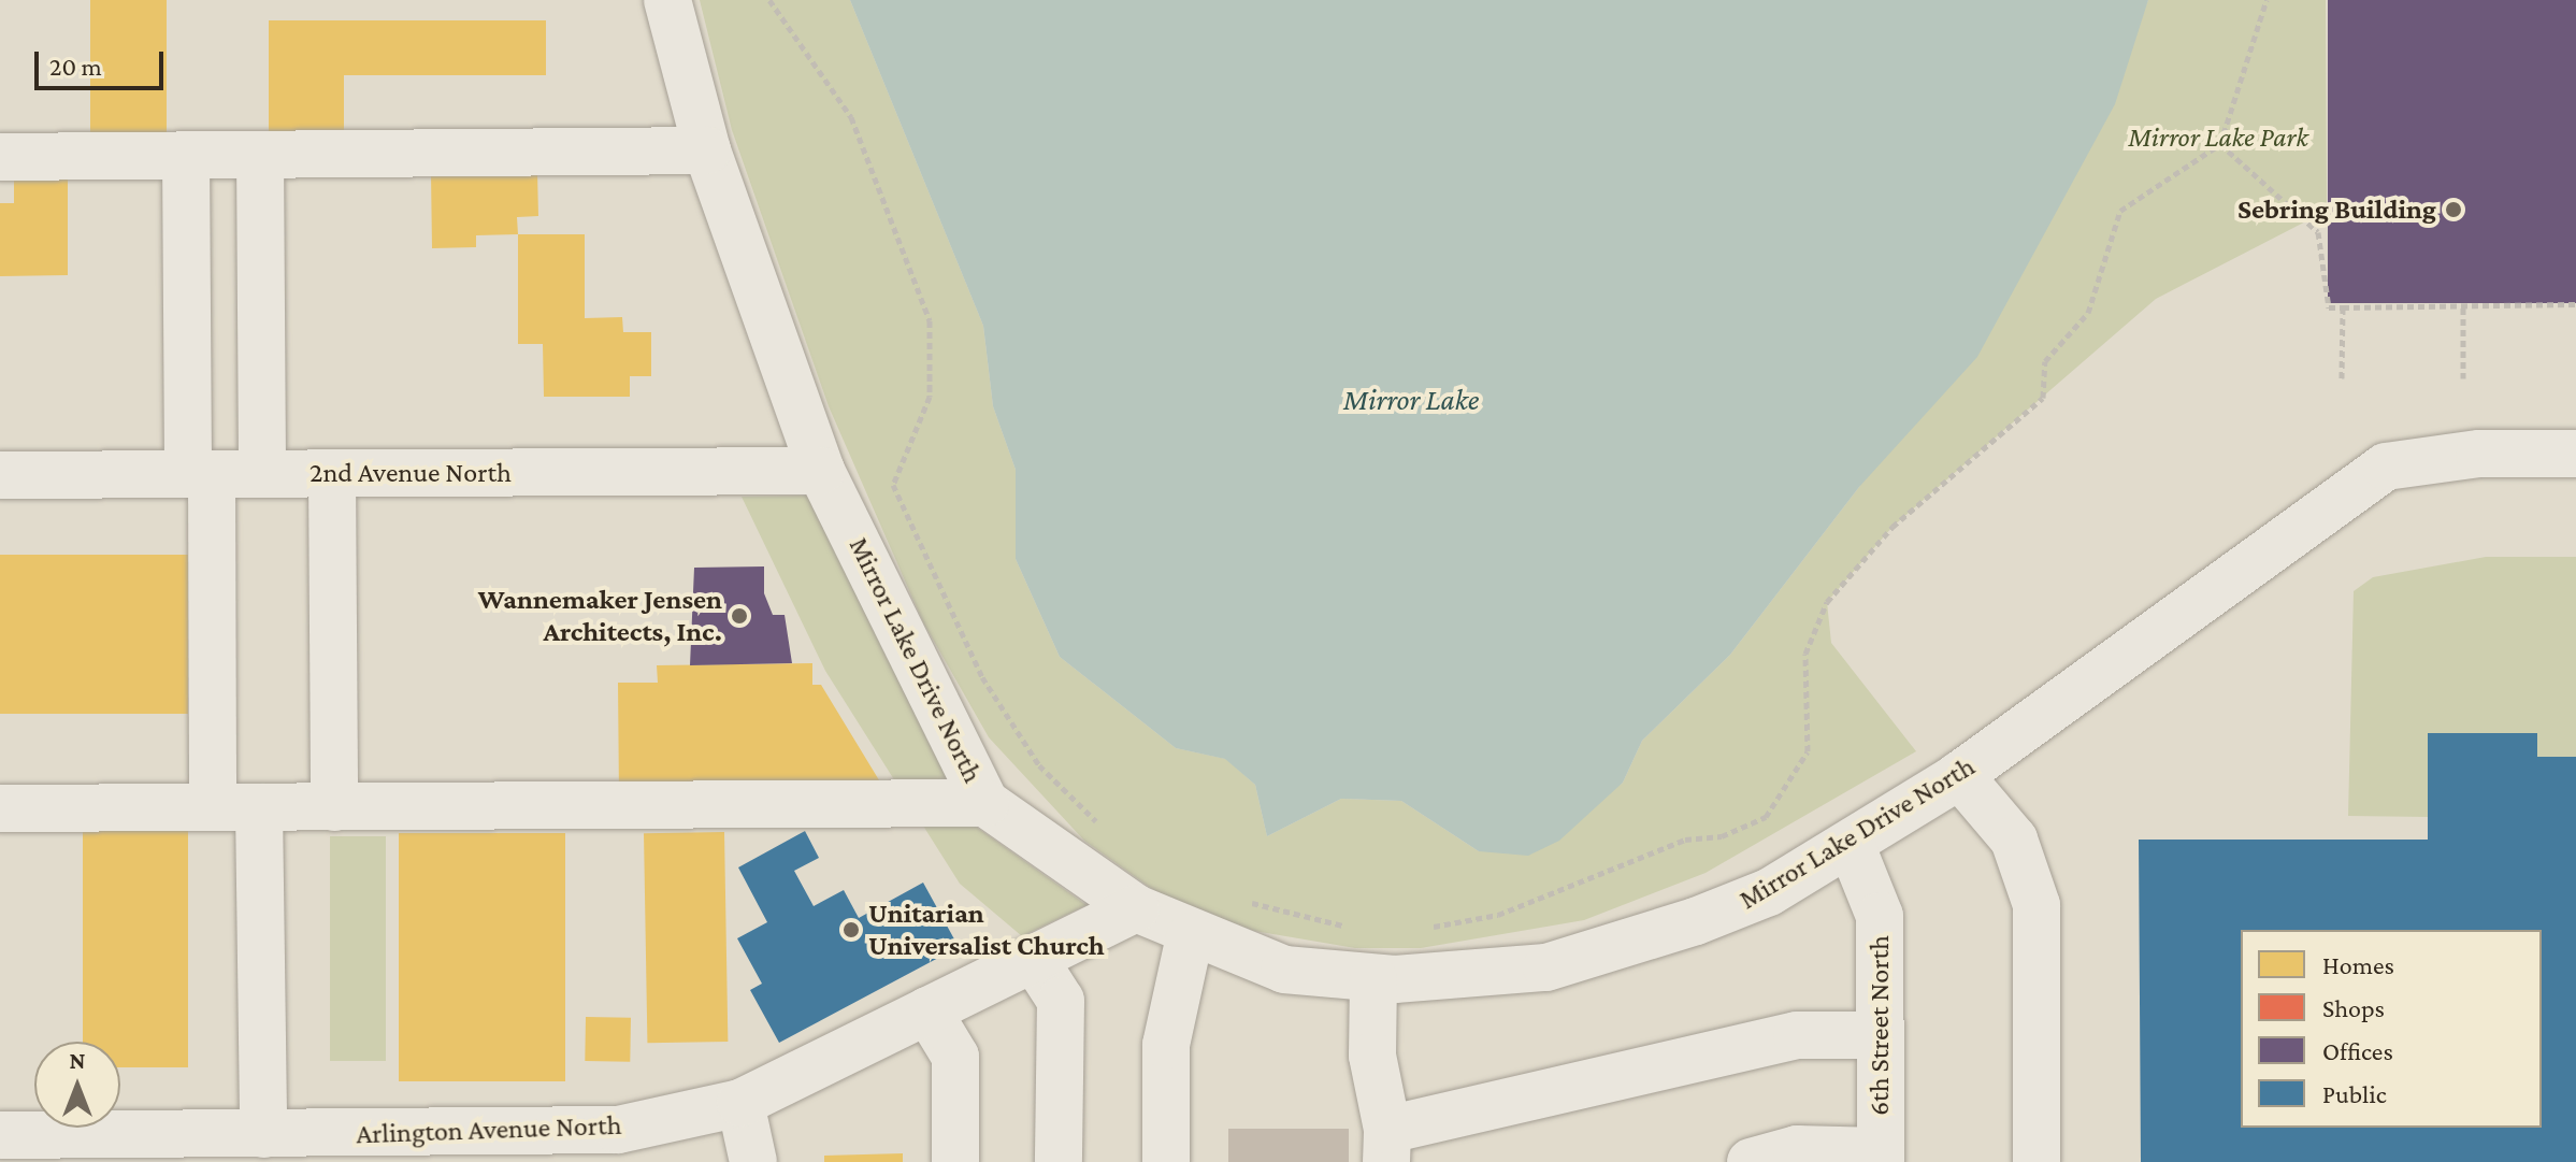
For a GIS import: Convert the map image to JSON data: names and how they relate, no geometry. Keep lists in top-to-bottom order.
{
  "streets": {
    "street": [
      "2nd Avenue North",
      "Mirror Lake Drive North",
      "6th Street North",
      "Arlington Avenue North"
    ]
  },
  "crossings": [
    ["2nd Avenue North", "Mirror Lake Drive North"],
    ["Mirror Lake Drive North", "6th Street North"],
    ["Mirror Lake Drive North", "Arlington Avenue North"]
  ],
  "water": ["Mirror Lake"],
  "parks": ["Mirror Lake Park"],
  "places": ["Sebring Building", "Wannemaker Jensen Architects, Inc.", "Unitarian Universalist Church"],
  "legend": [
    "Homes",
    "Shops",
    "Offices",
    "Public"
  ],
  "scale_bar": "20 m",
  "north": "top"
}
